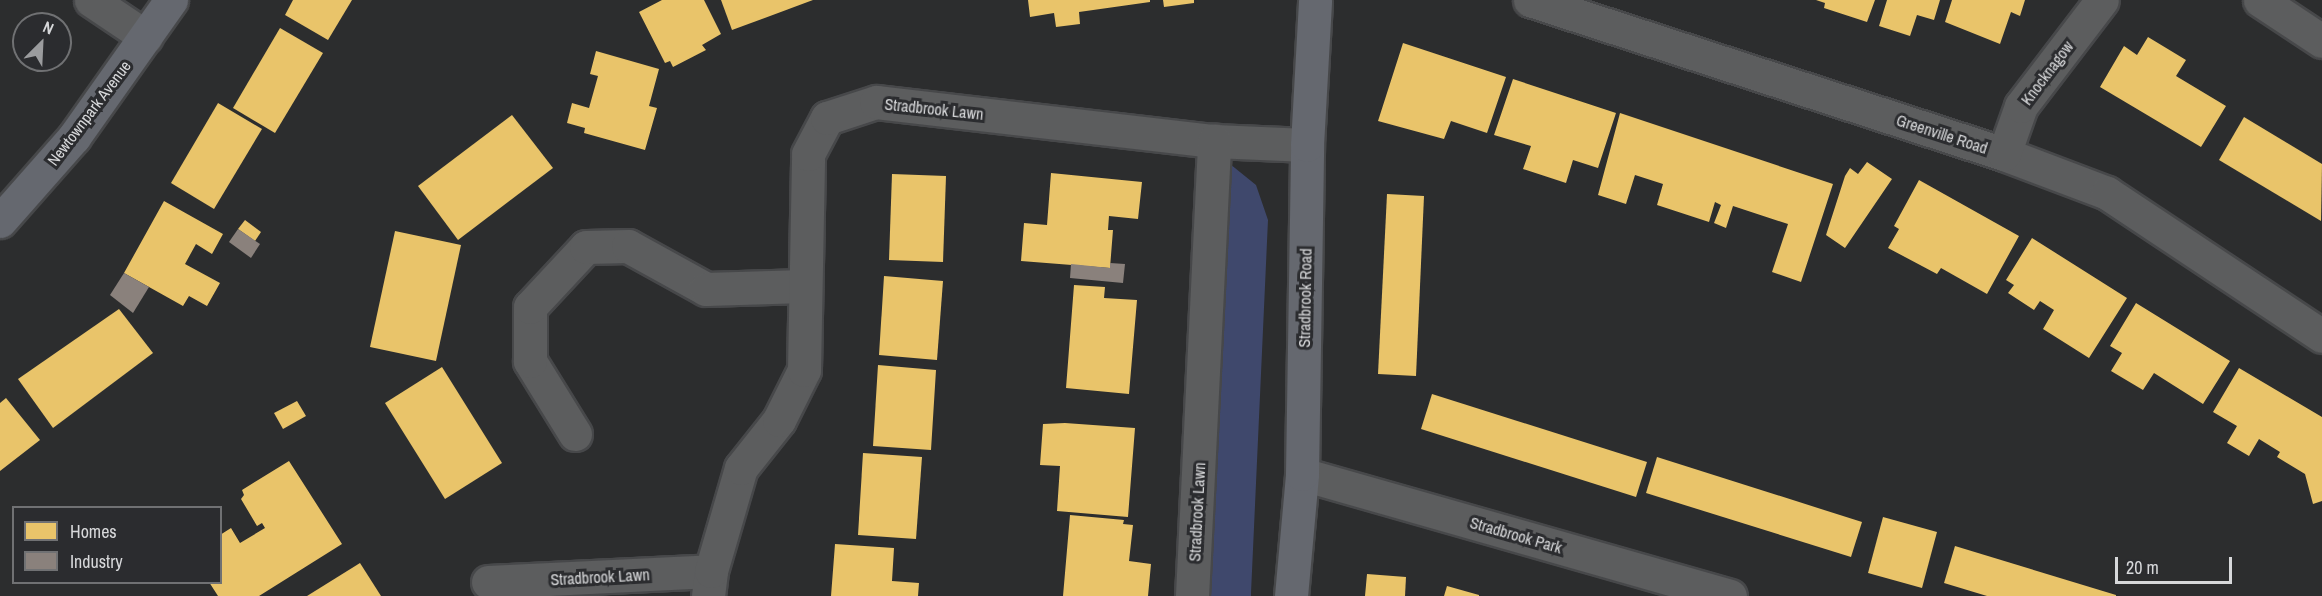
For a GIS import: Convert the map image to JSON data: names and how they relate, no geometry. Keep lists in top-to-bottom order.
{
  "streets": {
    "main road": ["Newtownpark Avenue", "Stradbrook Road"],
    "street": [
      "Knocknagow",
      "Stradbrook Lawn",
      "Greenville Road",
      "Stradbrook Park"
    ]
  },
  "crossings": [
    ["Knocknagow", "Greenville Road"],
    ["Stradbrook Lawn", "Stradbrook Road"],
    ["Stradbrook Road", "Stradbrook Park"]
  ],
  "legend": ["Homes", "Industry"],
  "scale_bar": "20 m",
  "north": "top right"
}
